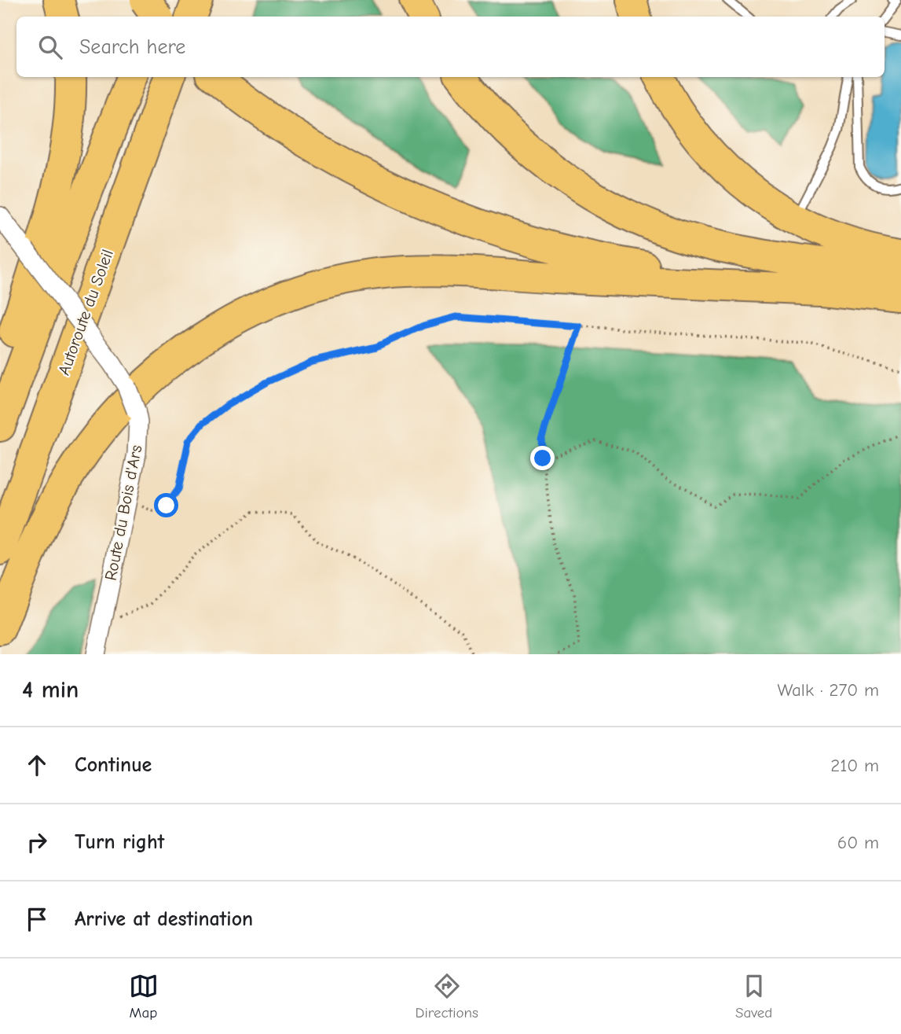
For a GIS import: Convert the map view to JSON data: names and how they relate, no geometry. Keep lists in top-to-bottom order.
{
  "streets": {
    "highway": ["Autoroute du Soleil"],
    "street": ["Route du Bois d'Ars"]
  },
  "page": {
    "search": "Search here",
    "heading": ["4 min", "Walk · 270 m"],
    "list": [
      ["Continue", "210 m"],
      ["Turn right", "60 m"],
      "Arrive at destination"
    ],
    "nav": ["Map", "Directions", "Saved"]
  }
}
